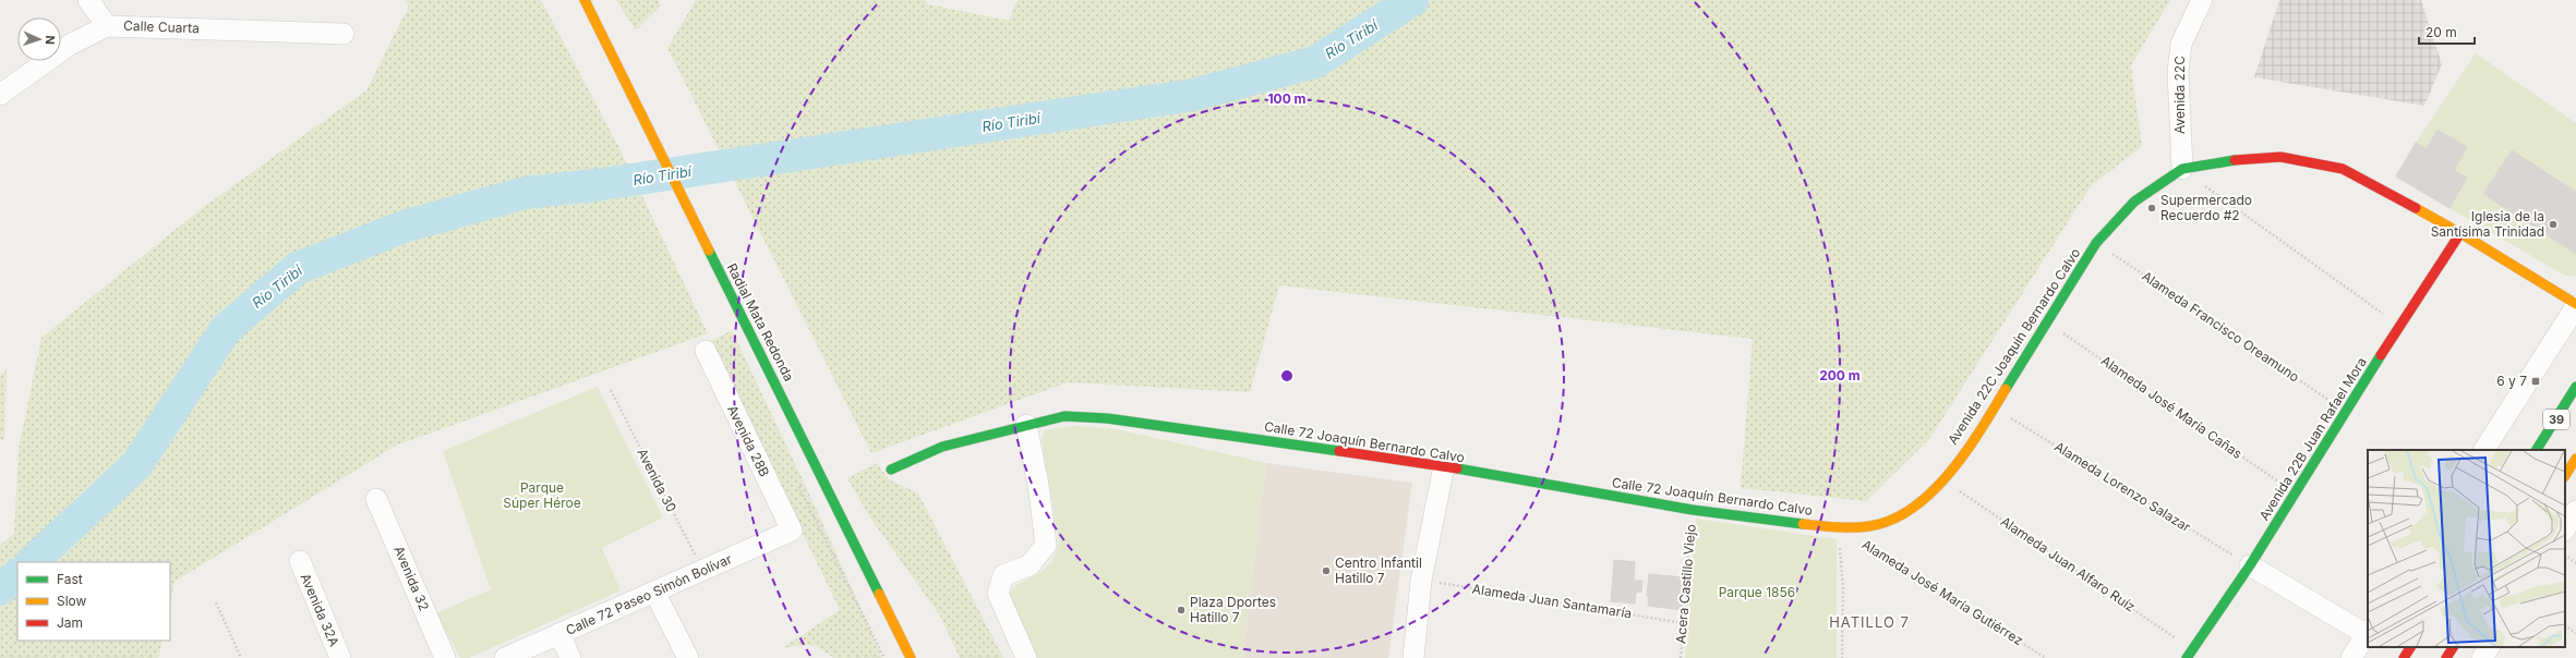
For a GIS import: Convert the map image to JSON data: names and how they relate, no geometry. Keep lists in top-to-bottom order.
{
  "streets": {
    "main road": [
      "Radial Mata Redonda",
      "Avenida 22C Joaquín Bernardo Calvo",
      "39",
      "Avenida 22B Juan Rafael Mora",
      "Calle 72 Joaquín Bernardo Calvo"
    ],
    "street": [
      "Calle Cuarta",
      "Avenida 22C",
      "Avenida 28B",
      "Avenida 32",
      "Calle 72 Paseo Simón Bolívar",
      "Avenida 32A"
    ],
    "path": [
      "Alameda Francisco Oreamuno",
      "Alameda José María Cañas",
      "Avenida 30",
      "Alameda Lorenzo Salazar",
      "Alameda Juan Alfaro Ruíz",
      "Acera Castillo Viejo",
      "Alameda José María Gutiérrez",
      "Alameda Juan Santamaría"
    ]
  },
  "crossings": [
    ["Avenida 22C", "Avenida 22C Joaquín Bernardo Calvo"],
    ["Alameda Francisco Oreamuno", "Avenida 22C Joaquín Bernardo Calvo"],
    ["Alameda Francisco Oreamuno", "Avenida 22B Juan Rafael Mora"],
    ["Avenida 22C Joaquín Bernardo Calvo", "Alameda José María Cañas"],
    ["Avenida 22C Joaquín Bernardo Calvo", "Calle 72 Joaquín Bernardo Calvo"],
    ["Avenida 22C Joaquín Bernardo Calvo", "Alameda Lorenzo Salazar"],
    ["Avenida 22C Joaquín Bernardo Calvo", "Alameda Juan Alfaro Ruíz"],
    ["Alameda José María Cañas", "Avenida 22B Juan Rafael Mora"],
    ["Avenida 22B Juan Rafael Mora", "Alameda Lorenzo Salazar"],
    ["Avenida 22B Juan Rafael Mora", "Alameda Juan Alfaro Ruíz"],
    ["Avenida 28B", "Calle 72 Paseo Simón Bolívar"],
    ["Calle 72 Joaquín Bernardo Calvo", "Acera Castillo Viejo"],
    ["Avenida 30", "Calle 72 Paseo Simón Bolívar"],
    ["Acera Castillo Viejo", "Alameda Juan Santamaría"]
  ],
  "districts": ["HATILLO 7"],
  "water": ["Río Tiribí"],
  "parks": ["Parque Súper Héroe", "Parque 1856"],
  "places": {
    "other": [
      "Supermercado Recuerdo #2",
      "Iglesia de la Santísima Trinidad",
      "Centro Infantil Hatillo 7",
      "Plaza Dportes Hatillo 7"
    ],
    "transit": ["6 y 7"]
  },
  "legend": ["Fast", "Slow", "Jam"],
  "scale_bar": "20 m",
  "north": "right",
  "rings": ["100 m", "200 m"]
}
